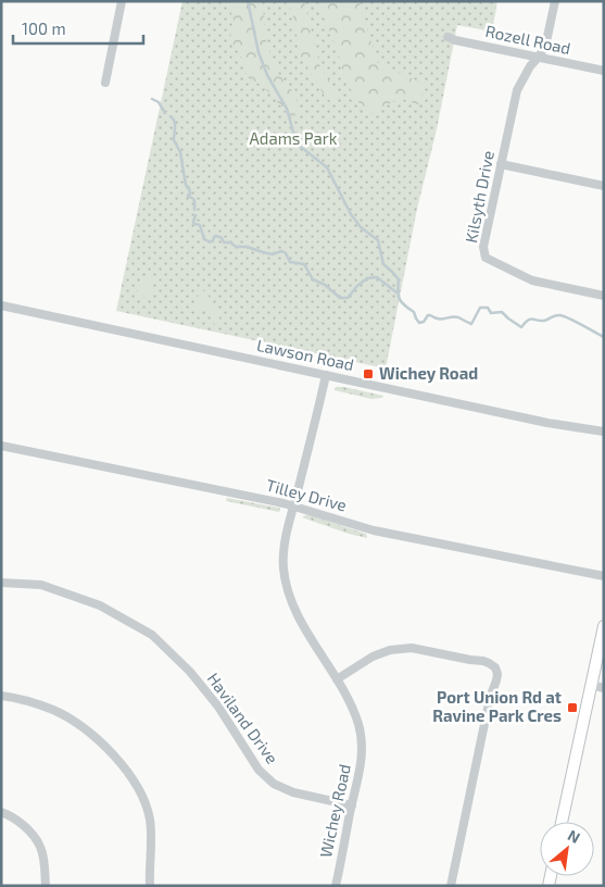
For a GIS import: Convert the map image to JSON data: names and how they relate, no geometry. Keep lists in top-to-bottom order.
{
  "streets": {
    "street": [
      "Rozell Road",
      "Kilsyth Drive",
      "Lawson Road",
      "Tilley Drive",
      "Haviland Drive",
      "Wichey Road"
    ]
  },
  "crossings": [
    ["Rozell Road", "Kilsyth Drive"],
    ["Lawson Road", "Wichey Road"],
    ["Tilley Drive", "Wichey Road"],
    ["Haviland Drive", "Wichey Road"]
  ],
  "parks": ["Adams Park"],
  "places": {
    "transit": ["Wichey Road", "Port Union Rd at Ravine Park Cres"]
  },
  "scale_bar": "100 m",
  "north": "top right"
}
